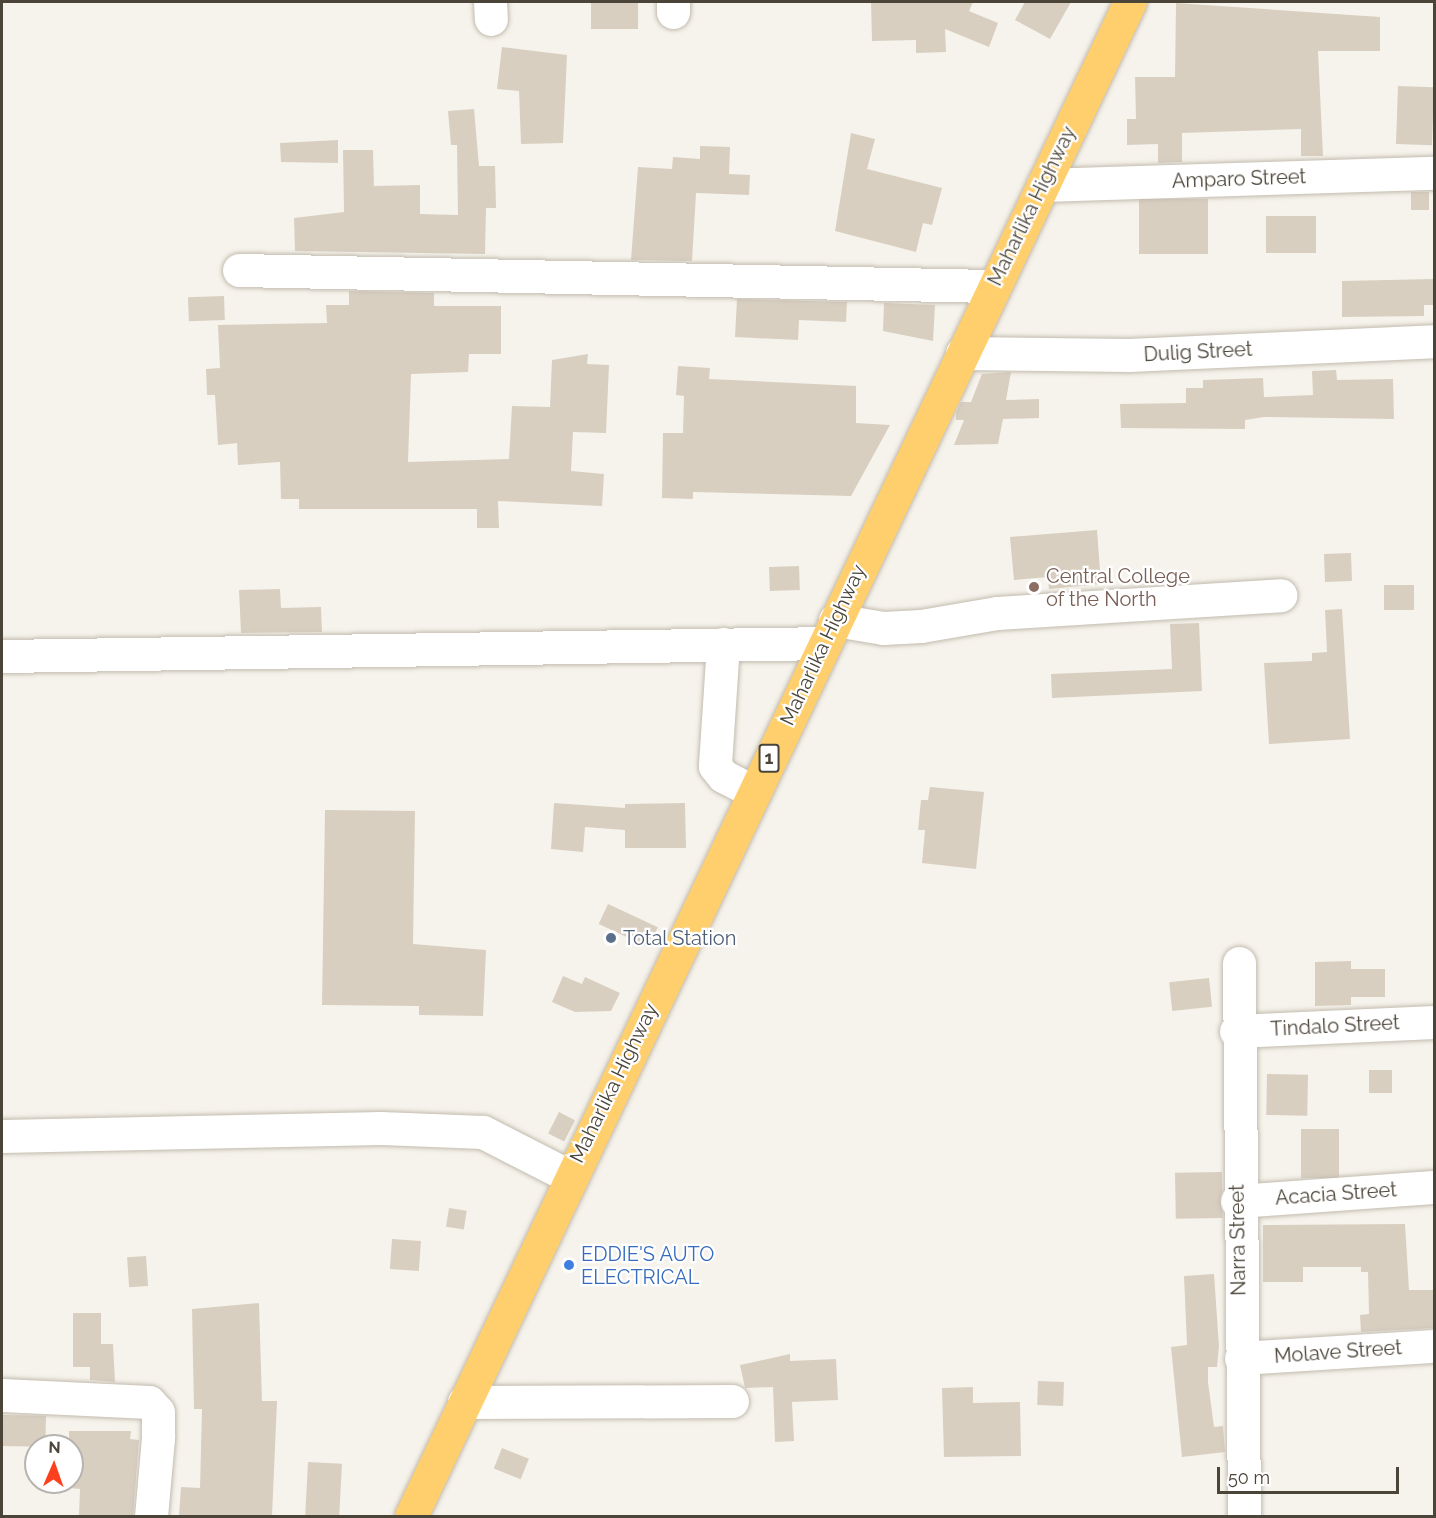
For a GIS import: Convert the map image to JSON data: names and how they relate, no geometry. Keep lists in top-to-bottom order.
{
  "streets": {
    "highway": ["Maharlika Highway", "1"],
    "street": [
      "Amparo Street",
      "Dulig Street",
      "Tindalo Street",
      "Acacia Street",
      "Narra Street",
      "Molave Street"
    ]
  },
  "crossings": [
    ["Amparo Street", "Maharlika Highway"],
    ["Maharlika Highway", "Dulig Street"],
    ["Tindalo Street", "Narra Street"],
    ["Acacia Street", "Narra Street"],
    ["Narra Street", "Molave Street"]
  ],
  "places": ["Central College of the North", "Total Station", "EDDIE'S AUTO ELECTRICAL"],
  "scale_bar": "50 m",
  "north": "top"
}
